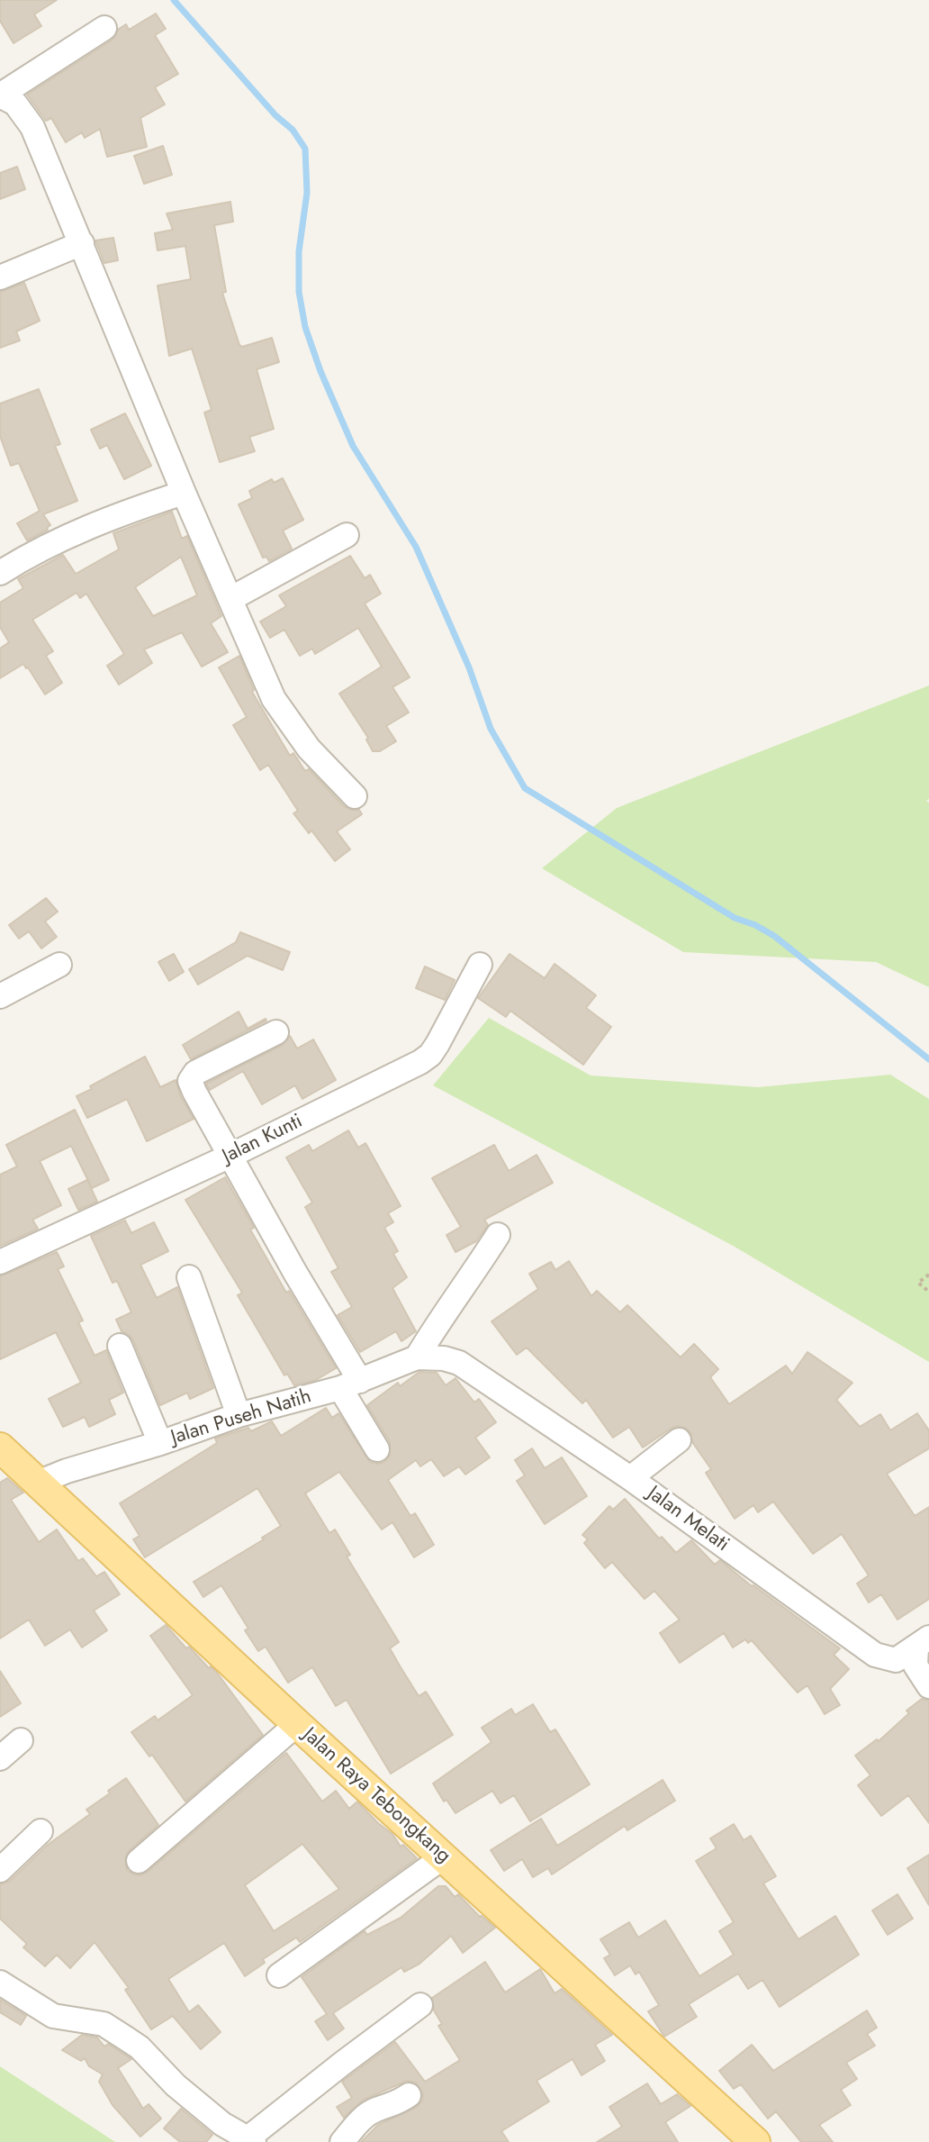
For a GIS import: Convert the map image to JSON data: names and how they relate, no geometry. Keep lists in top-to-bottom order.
{
  "streets": {
    "main road": ["Jalan Raya Tebongkang"],
    "street": ["Jalan Kunti", "Jalan Puseh Natih", "Jalan Melati"]
  },
  "crossings": [
    ["Jalan Puseh Natih", "Jalan Melati"],
    ["Jalan Puseh Natih", "Jalan Raya Tebongkang"]
  ]
}
